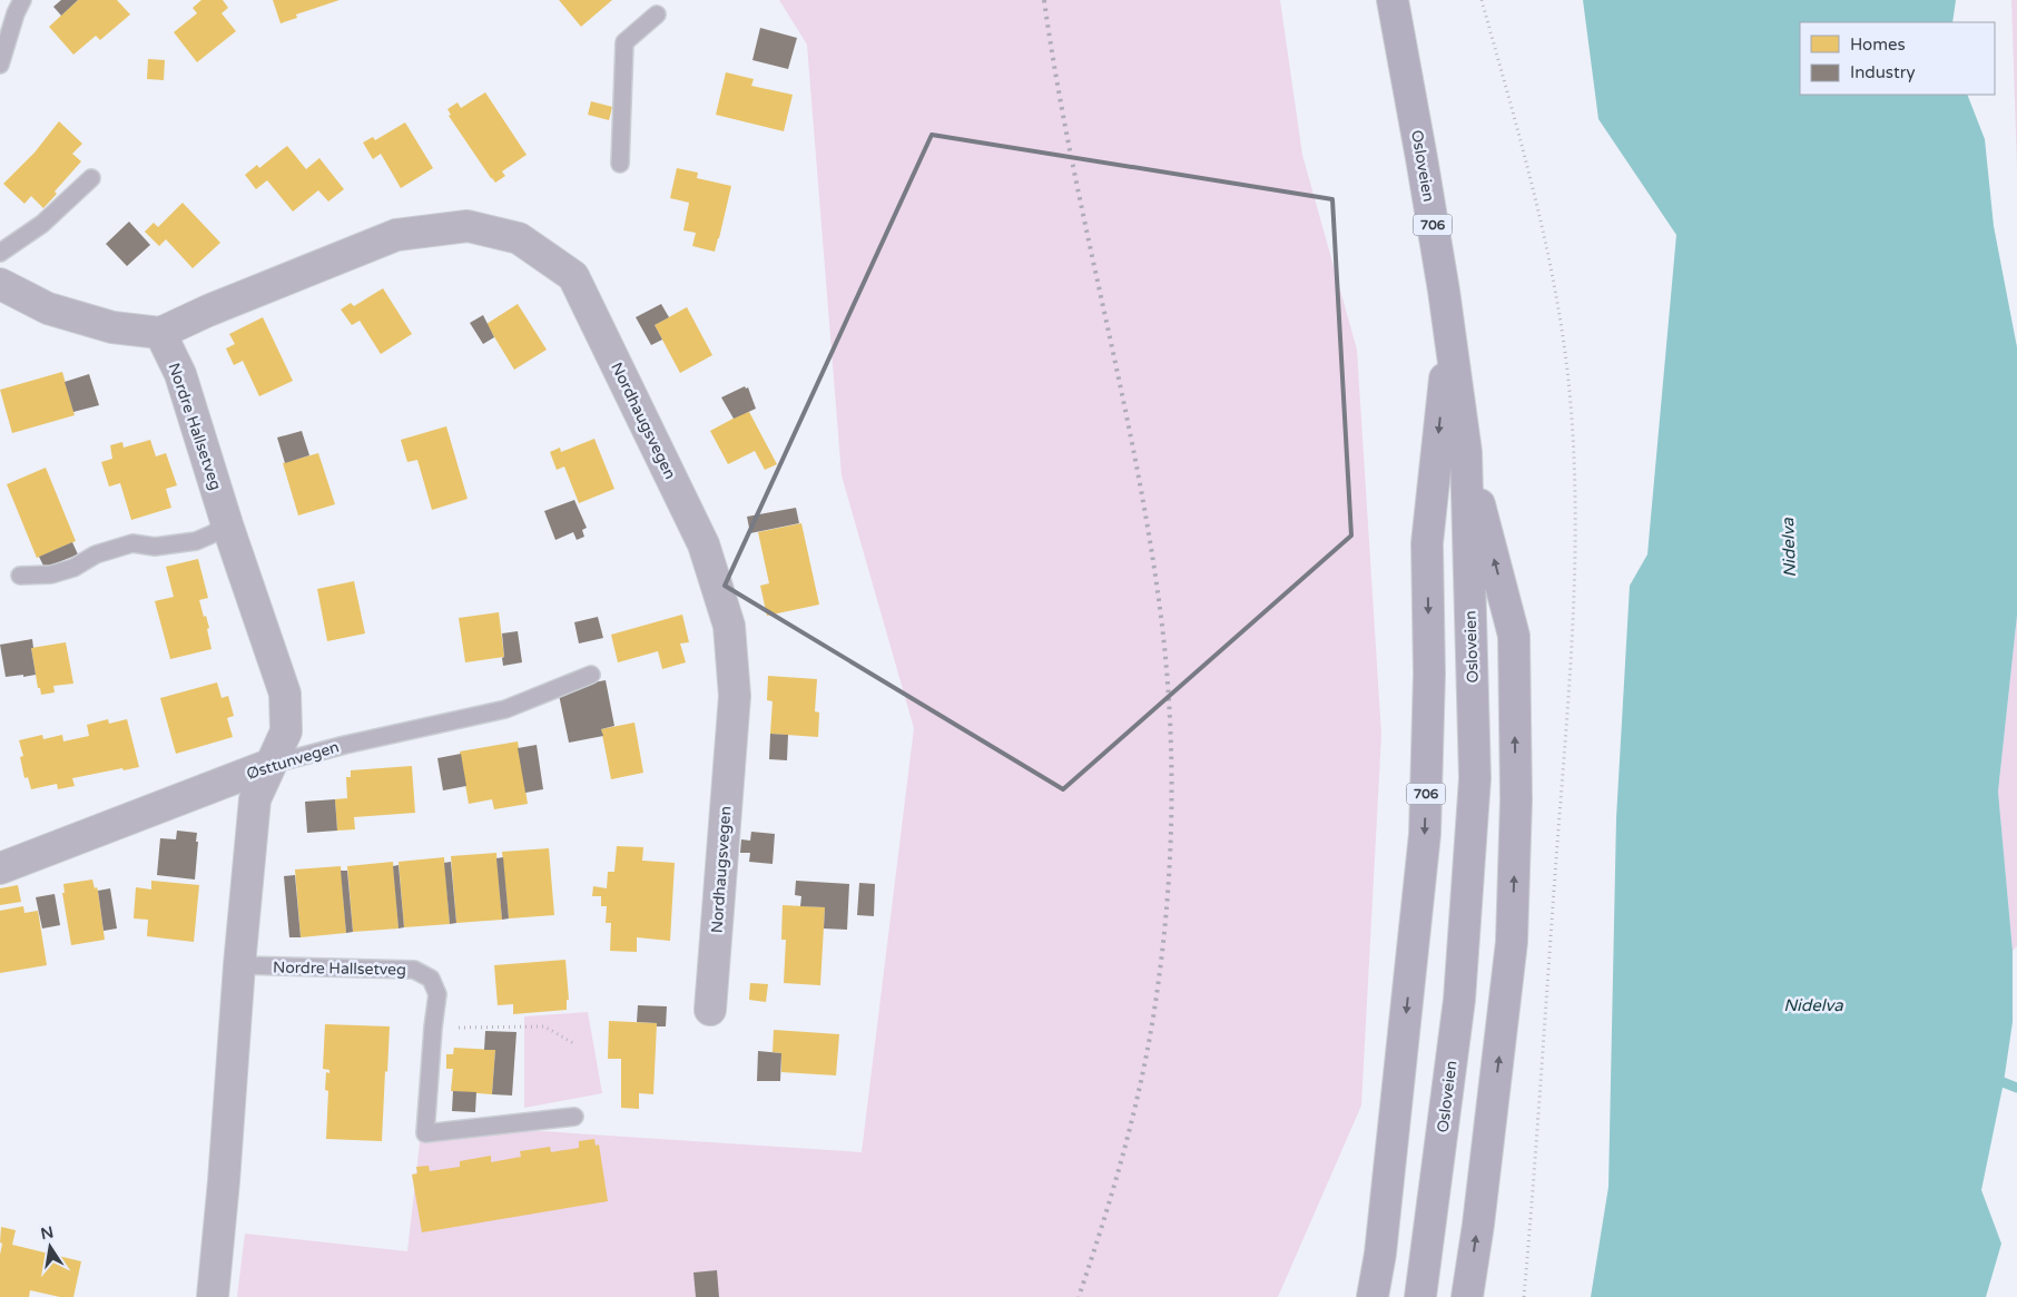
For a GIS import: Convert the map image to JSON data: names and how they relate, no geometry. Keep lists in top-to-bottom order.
{
  "streets": {
    "highway": ["Osloveien", "706"],
    "street": ["Nordhaugsvegen", "Nordre Hallsetveg", "Østtunvegen"]
  },
  "crossings": [
    ["Osloveien", "706"],
    ["Nordhaugsvegen", "Nordre Hallsetveg"],
    ["Nordre Hallsetveg", "Østtunvegen"]
  ],
  "water": ["Nidelva"],
  "legend": ["Homes", "Industry"],
  "north": "top"
}
